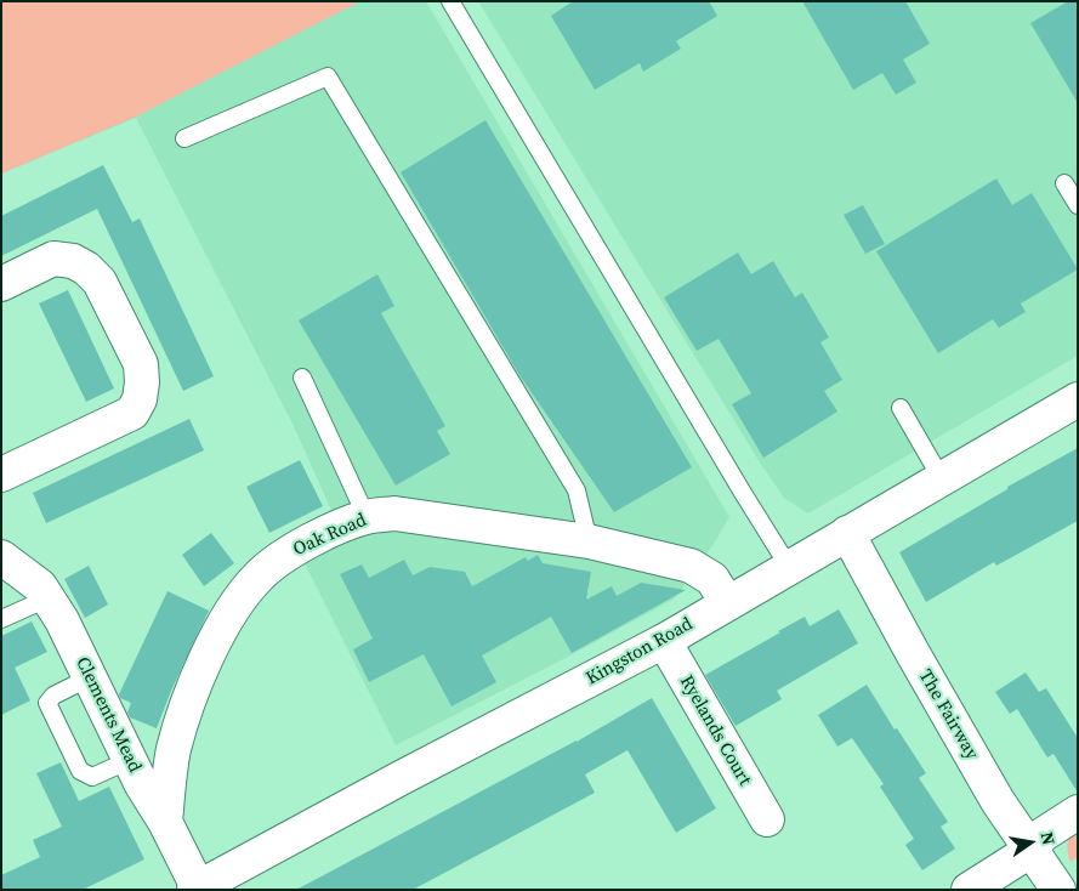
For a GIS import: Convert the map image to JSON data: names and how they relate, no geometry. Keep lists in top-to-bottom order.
{
  "streets": {
    "street": [
      "Oak Road",
      "Kingston Road",
      "Clements Mead",
      "The Fairway",
      "Ryelands Court"
    ]
  },
  "crossings": [
    ["Oak Road", "Kingston Road"],
    ["Oak Road", "Clements Mead"],
    ["Kingston Road", "Clements Mead"],
    ["Kingston Road", "The Fairway"],
    ["Kingston Road", "Ryelands Court"]
  ],
  "north": "right"
}
